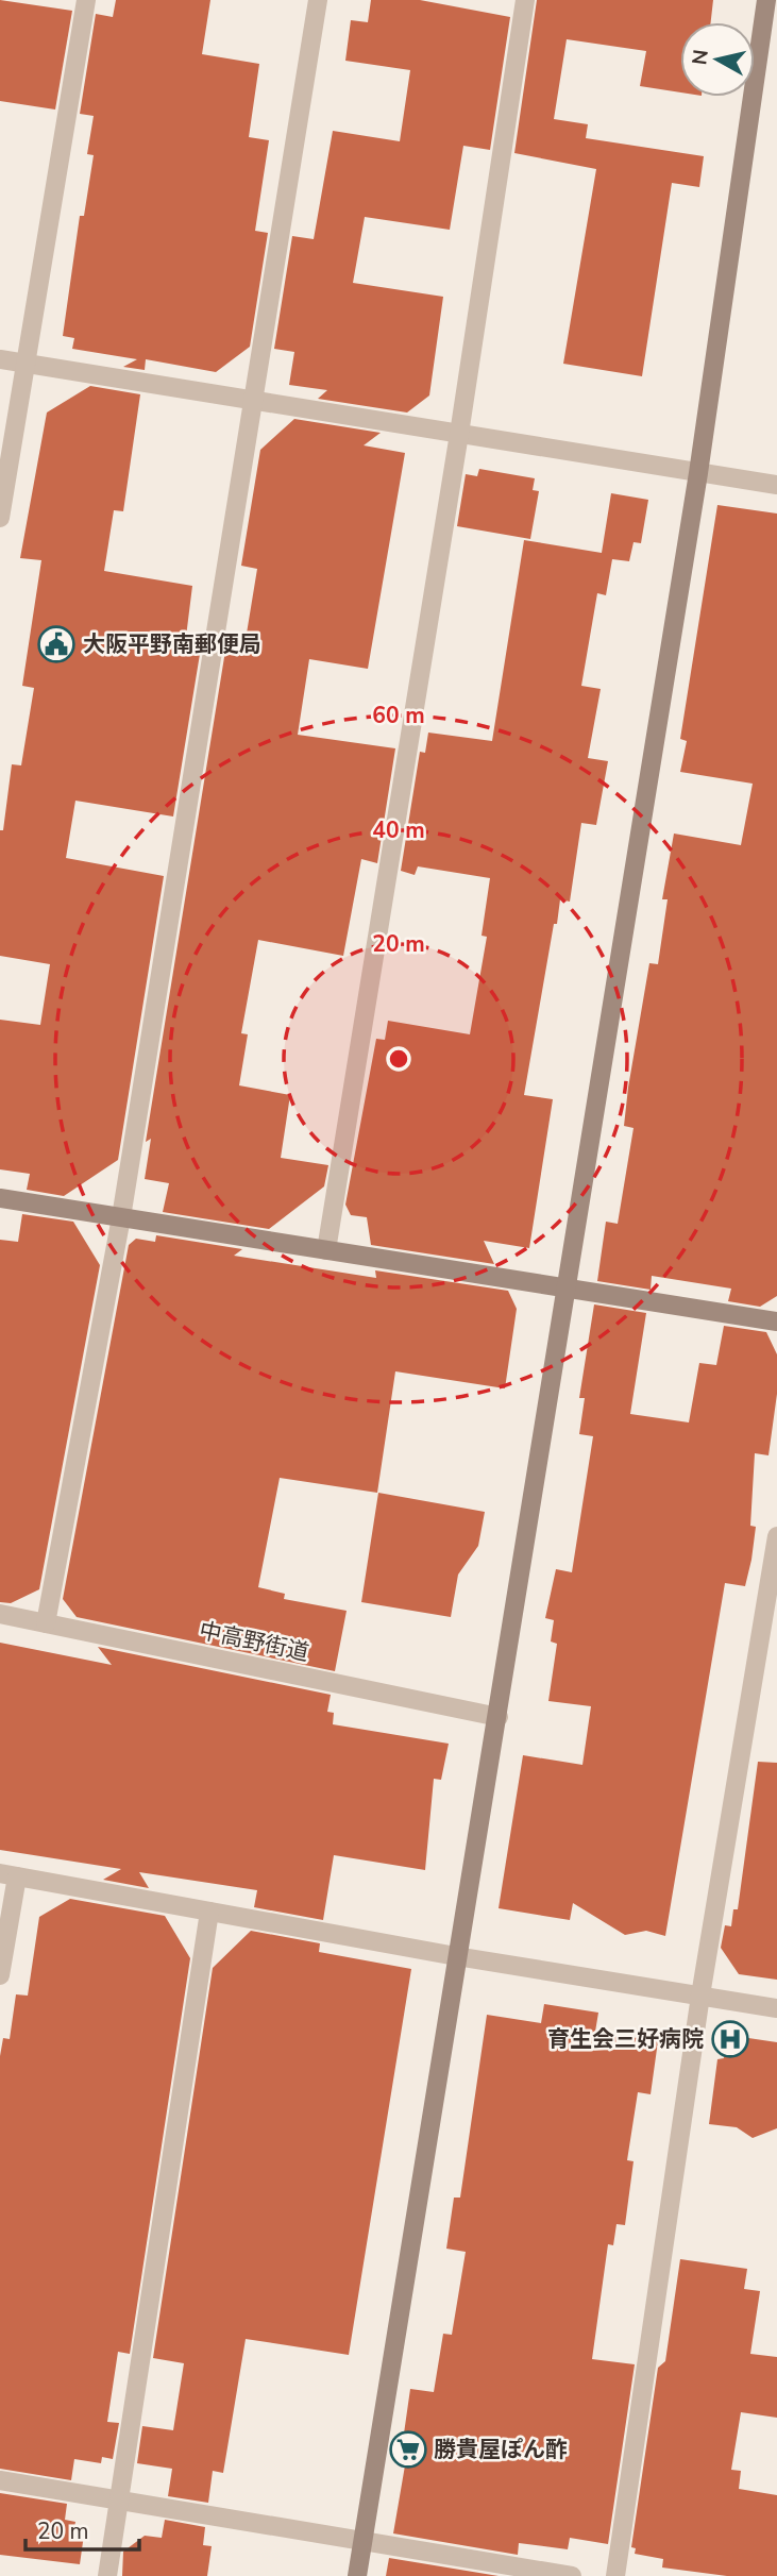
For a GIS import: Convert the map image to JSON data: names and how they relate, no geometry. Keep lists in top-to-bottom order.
{
  "streets": {
    "street": ["中高野街道"]
  },
  "places": {
    "public building": ["大阪平野南郵便局"],
    "hospital": ["育生会三好病院"],
    "supermarket": ["勝貴屋ぽん酢"]
  },
  "scale_bar": "20 m",
  "north": "left",
  "rings": ["60 m", "40 m", "20 m"]
}
